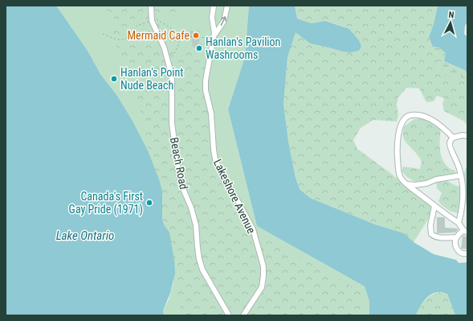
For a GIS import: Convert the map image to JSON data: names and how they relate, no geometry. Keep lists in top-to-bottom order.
{
  "streets": {
    "lane": ["Beach Road", "Lakeshore Avenue"]
  },
  "water": ["Lake Ontario"],
  "places": [
    "Mermaid Cafe",
    "Hanlan's Pavilion Washrooms",
    "Hanlan's Point Nude Beach",
    "Canada's First Gay Pride (1971)"
  ],
  "north": "top"
}
